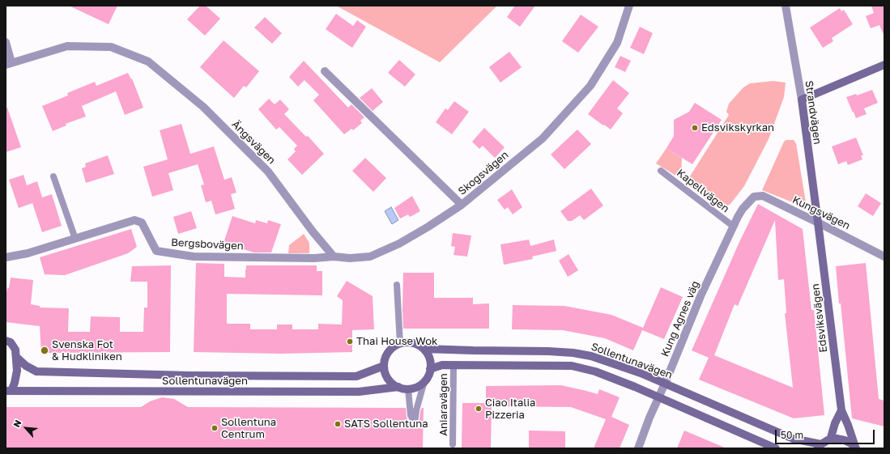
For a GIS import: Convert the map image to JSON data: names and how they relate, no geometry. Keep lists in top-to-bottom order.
{
  "streets": {
    "street": [
      "Strandvägen",
      "Ängsvägen",
      "Skogsvägen",
      "Kungsvägen",
      "Bergsbovägen",
      "Edsviksvägen",
      "Kung Agnes väg",
      "Sollentunavägen"
    ],
    "lane": ["Kapellvägen", "Aniaravägen"]
  },
  "crossings": [
    ["Strandvägen", "Kungsvägen"],
    ["Strandvägen", "Edsviksvägen"],
    ["Ängsvägen", "Bergsbovägen"],
    ["Kapellvägen", "Kung Agnes väg"],
    ["Kungsvägen", "Edsviksvägen"],
    ["Kungsvägen", "Kung Agnes väg"],
    ["Kung Agnes väg", "Sollentunavägen"]
  ],
  "places": [
    "Edsvikskyrkan",
    "Thai House Wok",
    "Svenska Fot & Hudkliniken",
    "Ciao Italia Pizzeria",
    "SATS Sollentuna",
    "Sollentuna Centrum"
  ],
  "scale_bar": "50 m",
  "north": "top left"
}
